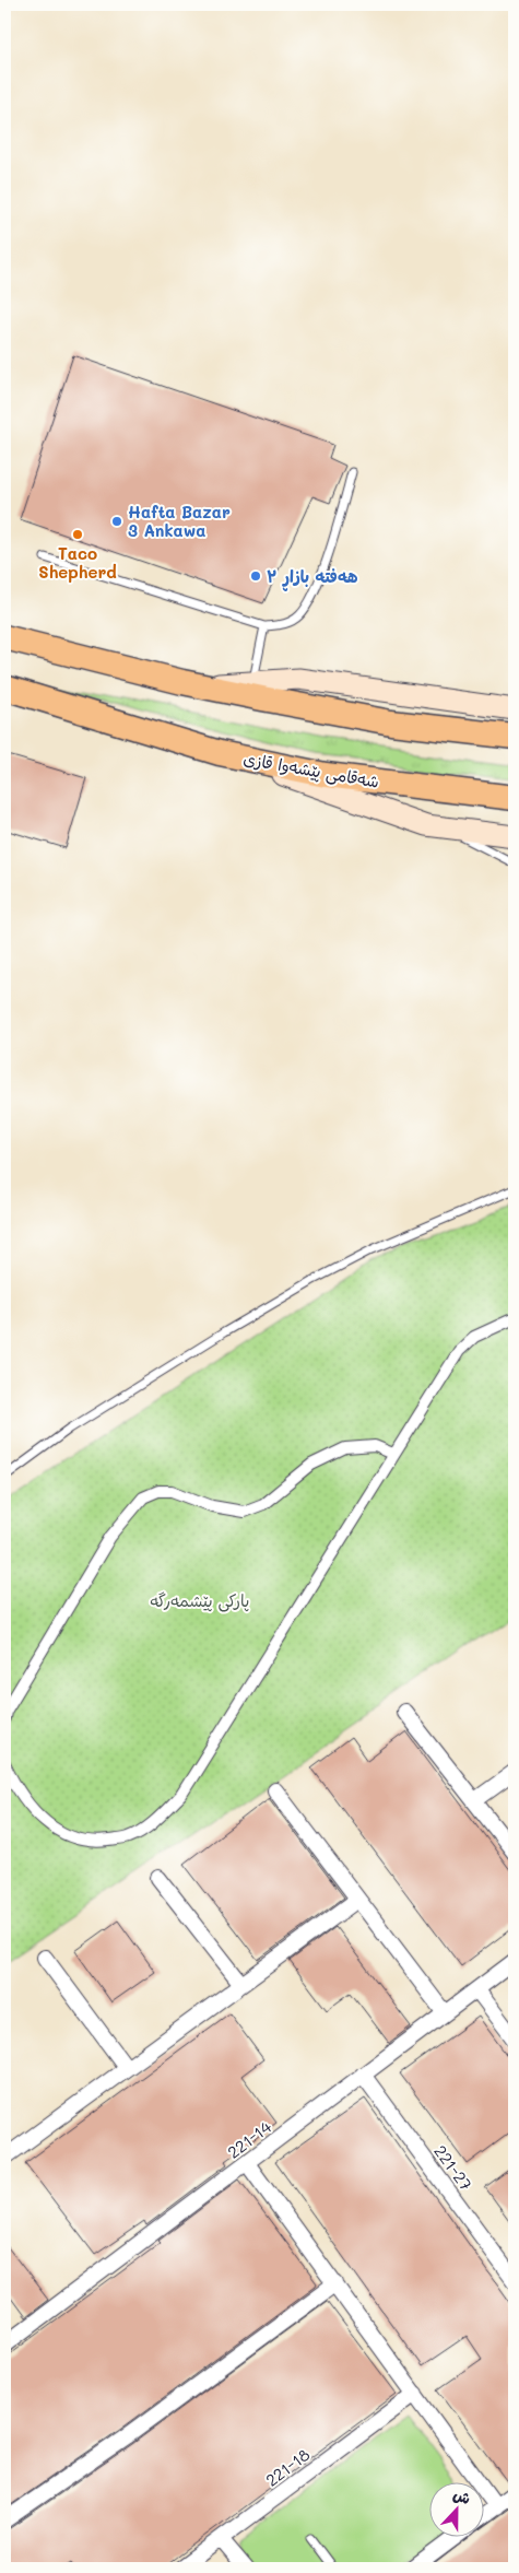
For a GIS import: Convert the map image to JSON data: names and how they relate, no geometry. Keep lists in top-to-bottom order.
{
  "streets": {
    "highway": ["شەقامی پێشەوا قازی"],
    "street": ["221-14", "221-27", "221-18"]
  },
  "crossings": [
    ["221-14", "221-27"]
  ],
  "parks": ["پارکی پێشمەرگە"],
  "places": ["Hafta Bazar 3 Ankawa", "Taco Shepherd", "هەفتە بازاڕ ٣"],
  "north": "top"
}
